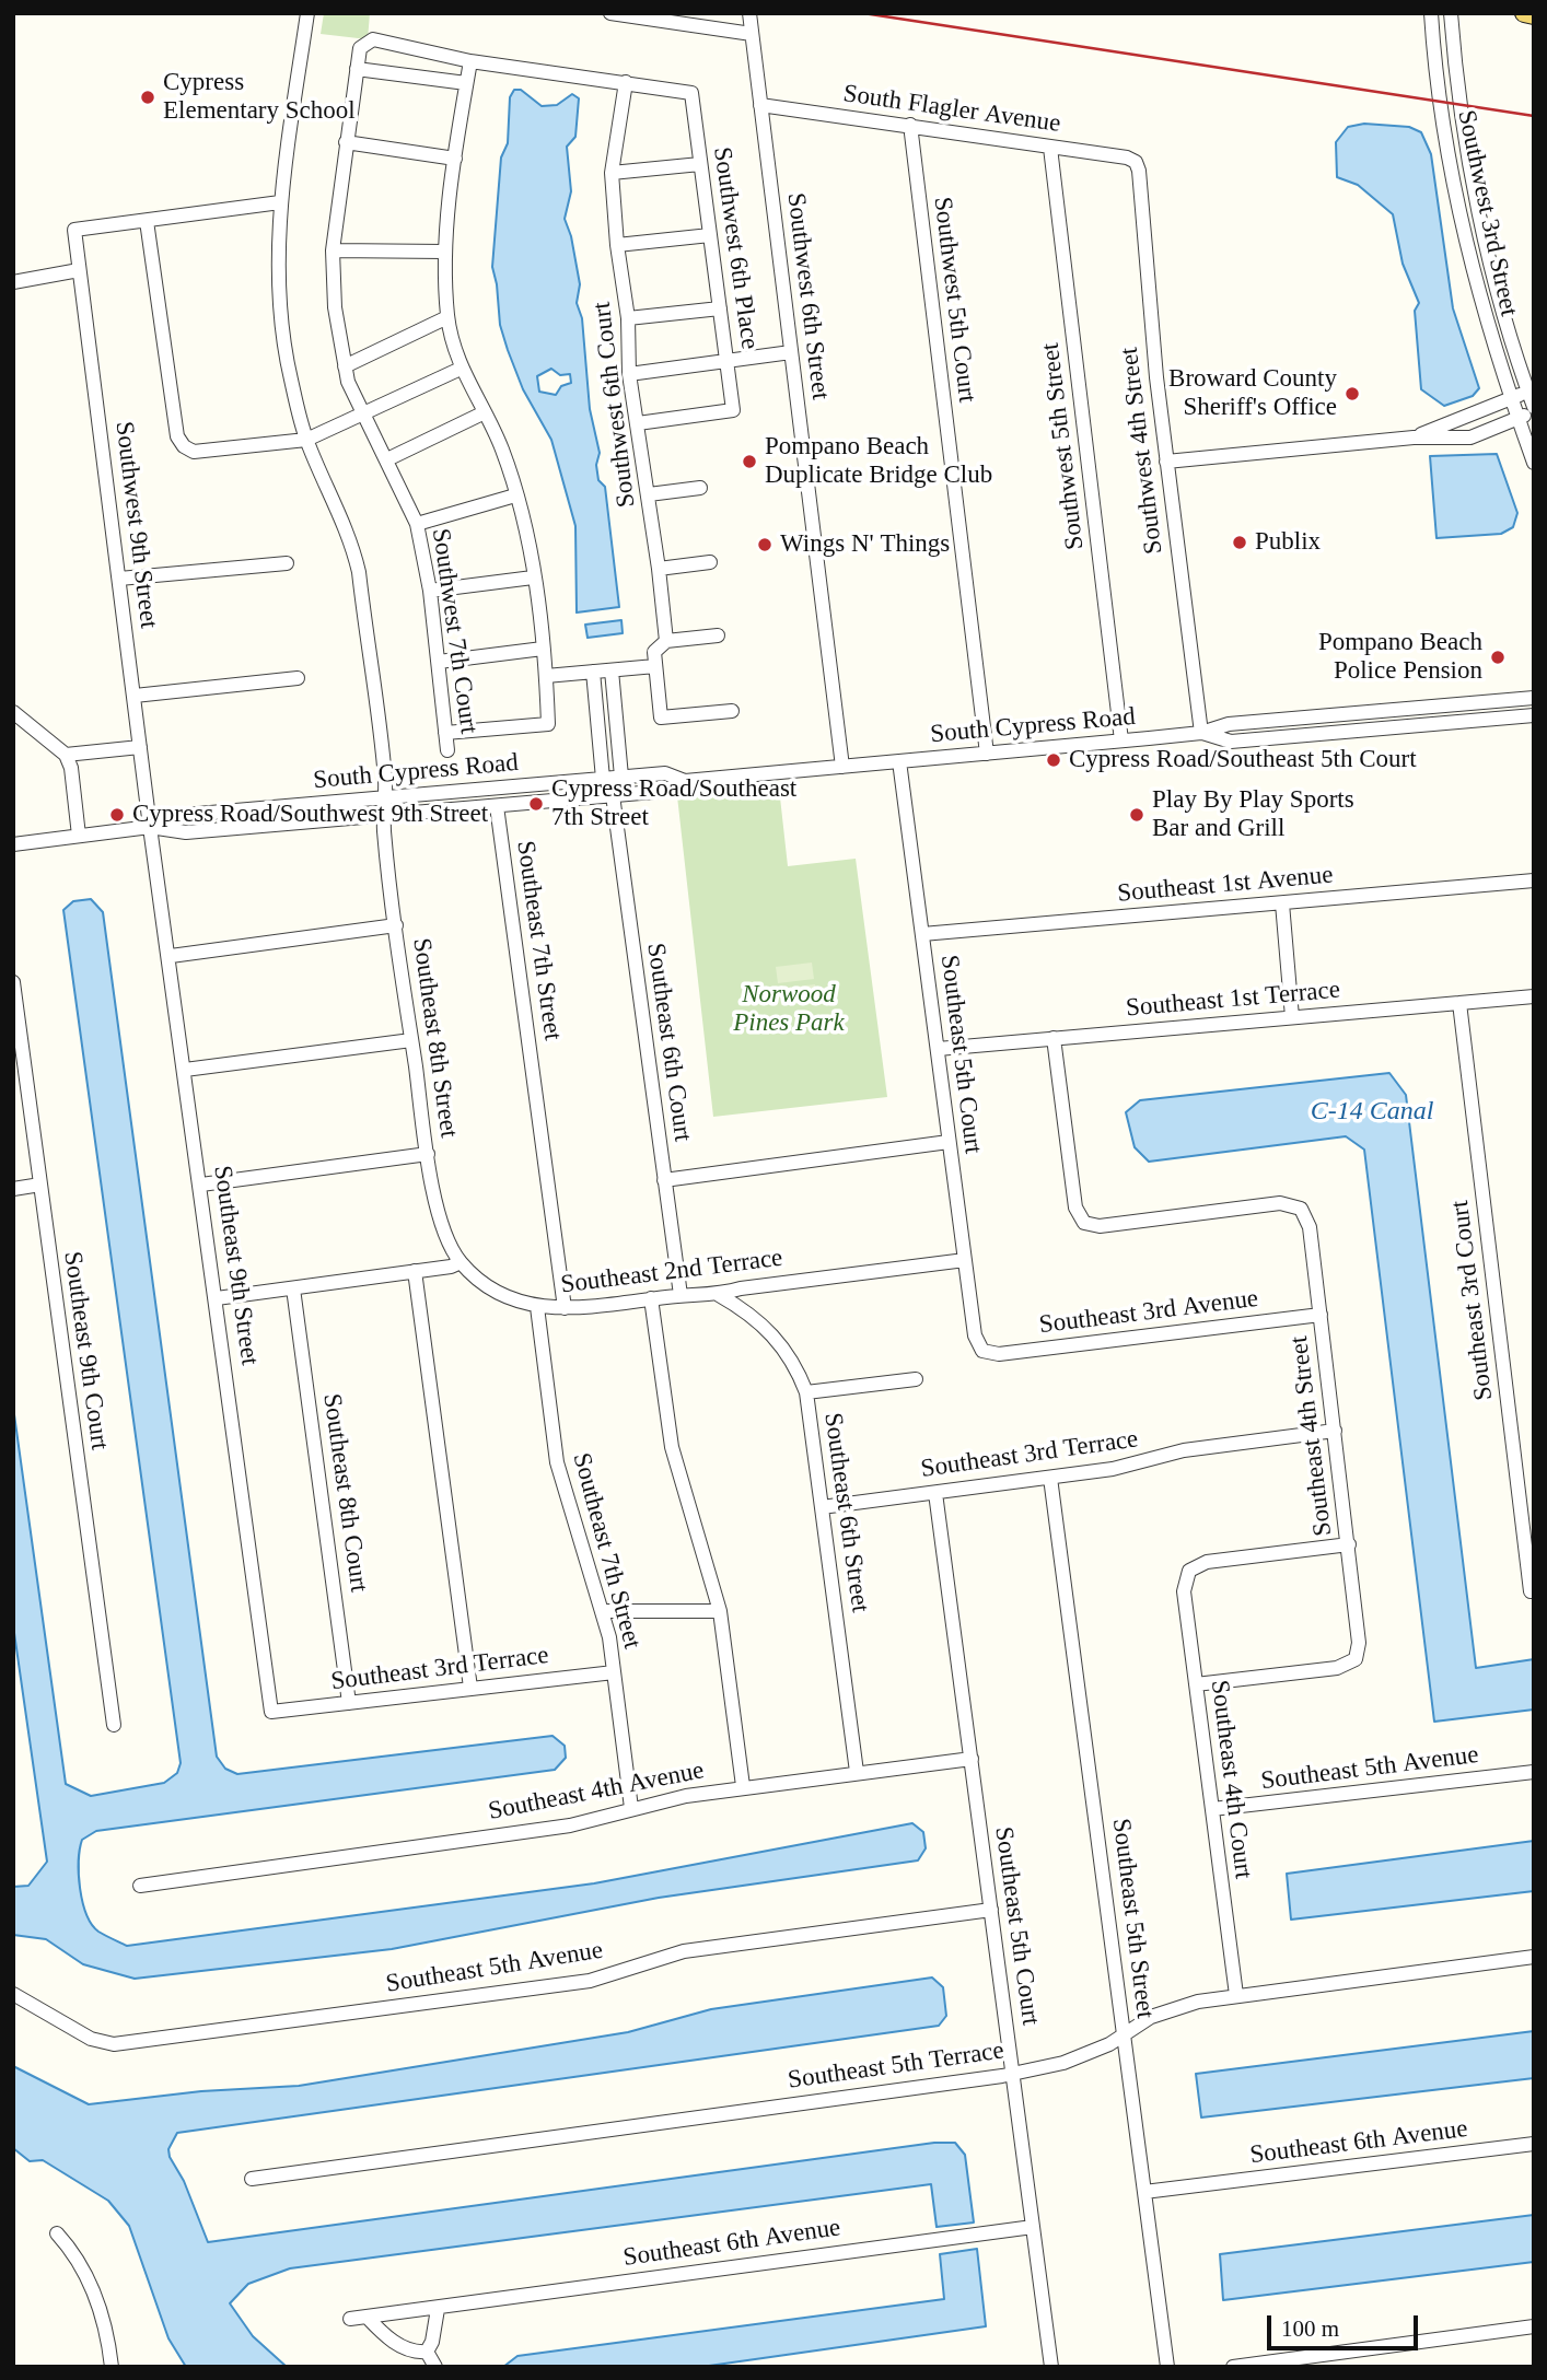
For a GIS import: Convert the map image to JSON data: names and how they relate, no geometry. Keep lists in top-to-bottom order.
{
  "streets": {
    "street": [
      "South Flagler Avenue",
      "Southwest 3rd Street",
      "Southwest 6th Place",
      "Southwest 6th Street",
      "Southwest 5th Court",
      "Southwest 6th Court",
      "Southwest 5th Street",
      "Southwest 4th Street",
      "Southwest 9th Street",
      "Southwest 7th Court",
      "South Cypress Road",
      "Southeast 1st Avenue",
      "Southeast 7th Street",
      "Southeast 1st Terrace",
      "Southeast 8th Street",
      "Southeast 6th Court",
      "Southeast 5th Court",
      "Southeast 9th Street",
      "Southeast 2nd Terrace",
      "Southeast 3rd Court",
      "Southeast 3rd Avenue",
      "Southeast 9th Court",
      "Southeast 4th Street",
      "Southeast 3rd Terrace",
      "Southeast 8th Court",
      "Southeast 6th Street",
      "Southeast 5th Avenue",
      "Southeast 4th Court",
      "Southeast 4th Avenue",
      "Southeast 5th Street",
      "Southeast 5th Terrace",
      "Southeast 6th Avenue"
    ]
  },
  "crossings": [
    ["South Flagler Avenue", "Southwest 6th Street"],
    ["South Flagler Avenue", "Southwest 5th Court"],
    ["South Flagler Avenue", "Southwest 5th Street"],
    ["South Flagler Avenue", "Southwest 4th Street"],
    ["Southwest 6th Place", "Southwest 6th Court"],
    ["Southwest 6th Street", "South Cypress Road"],
    ["Southwest 5th Court", "South Cypress Road"],
    ["Southwest 5th Street", "South Cypress Road"],
    ["Southwest 4th Street", "South Cypress Road"],
    ["Southwest 9th Street", "South Cypress Road"],
    ["Southwest 9th Street", "Southeast 9th Street"],
    ["South Cypress Road", "Southeast 7th Street"],
    ["South Cypress Road", "Southeast 8th Street"],
    ["South Cypress Road", "Southeast 6th Court"],
    ["South Cypress Road", "Southeast 5th Court"],
    ["South Cypress Road", "Southeast 9th Street"],
    ["Southeast 1st Avenue", "Southeast 5th Court"],
    ["Southeast 7th Street", "Southeast 2nd Terrace"],
    ["Southeast 7th Street", "Southeast 3rd Terrace"],
    ["Southeast 7th Street", "Southeast 4th Avenue"],
    ["Southeast 1st Terrace", "Southeast 5th Court"],
    ["Southeast 1st Terrace", "Southeast 3rd Court"],
    ["Southeast 1st Terrace", "Southeast 4th Street"],
    ["Southeast 8th Street", "Southeast 2nd Terrace"],
    ["Southeast 6th Court", "Southeast 2nd Terrace"],
    ["Southeast 5th Court", "Southeast 2nd Terrace"],
    ["Southeast 5th Court", "Southeast 3rd Avenue"],
    ["Southeast 5th Court", "Southeast 3rd Terrace"],
    ["Southeast 5th Court", "Southeast 5th Avenue"],
    ["Southeast 5th Court", "Southeast 4th Avenue"],
    ["Southeast 5th Court", "Southeast 5th Terrace"],
    ["Southeast 5th Court", "Southeast 6th Avenue"],
    ["Southeast 9th Street", "Southeast 3rd Terrace"],
    ["Southeast 2nd Terrace", "Southeast 6th Street"],
    ["Southeast 3rd Avenue", "Southeast 4th Street"],
    ["Southeast 4th Street", "Southeast 3rd Terrace"],
    ["Southeast 4th Street", "Southeast 4th Court"],
    ["Southeast 3rd Terrace", "Southeast 8th Court"],
    ["Southeast 3rd Terrace", "Southeast 6th Street"],
    ["Southeast 3rd Terrace", "Southeast 5th Street"],
    ["Southeast 6th Street", "Southeast 4th Avenue"],
    ["Southeast 5th Avenue", "Southeast 4th Court"],
    ["Southeast 4th Court", "Southeast 5th Terrace"],
    ["Southeast 5th Street", "Southeast 5th Terrace"],
    ["Southeast 5th Street", "Southeast 6th Avenue"]
  ],
  "water": ["C-14 Canal"],
  "parks": ["Norwood Pines Park"],
  "places": [
    "Cypress Elementary School",
    "Broward County Sheriff's Office",
    "Pompano Beach Duplicate Bridge Club",
    "Publix",
    "Wings N' Things",
    "Pompano Beach Police Pension",
    "Cypress Road/Southeast 5th Court",
    "Cypress Road/Southeast 7th Street",
    "Cypress Road/Southwest 9th Street",
    "Play By Play Sports Bar and Grill"
  ],
  "scale_bar": "100 m"
}
